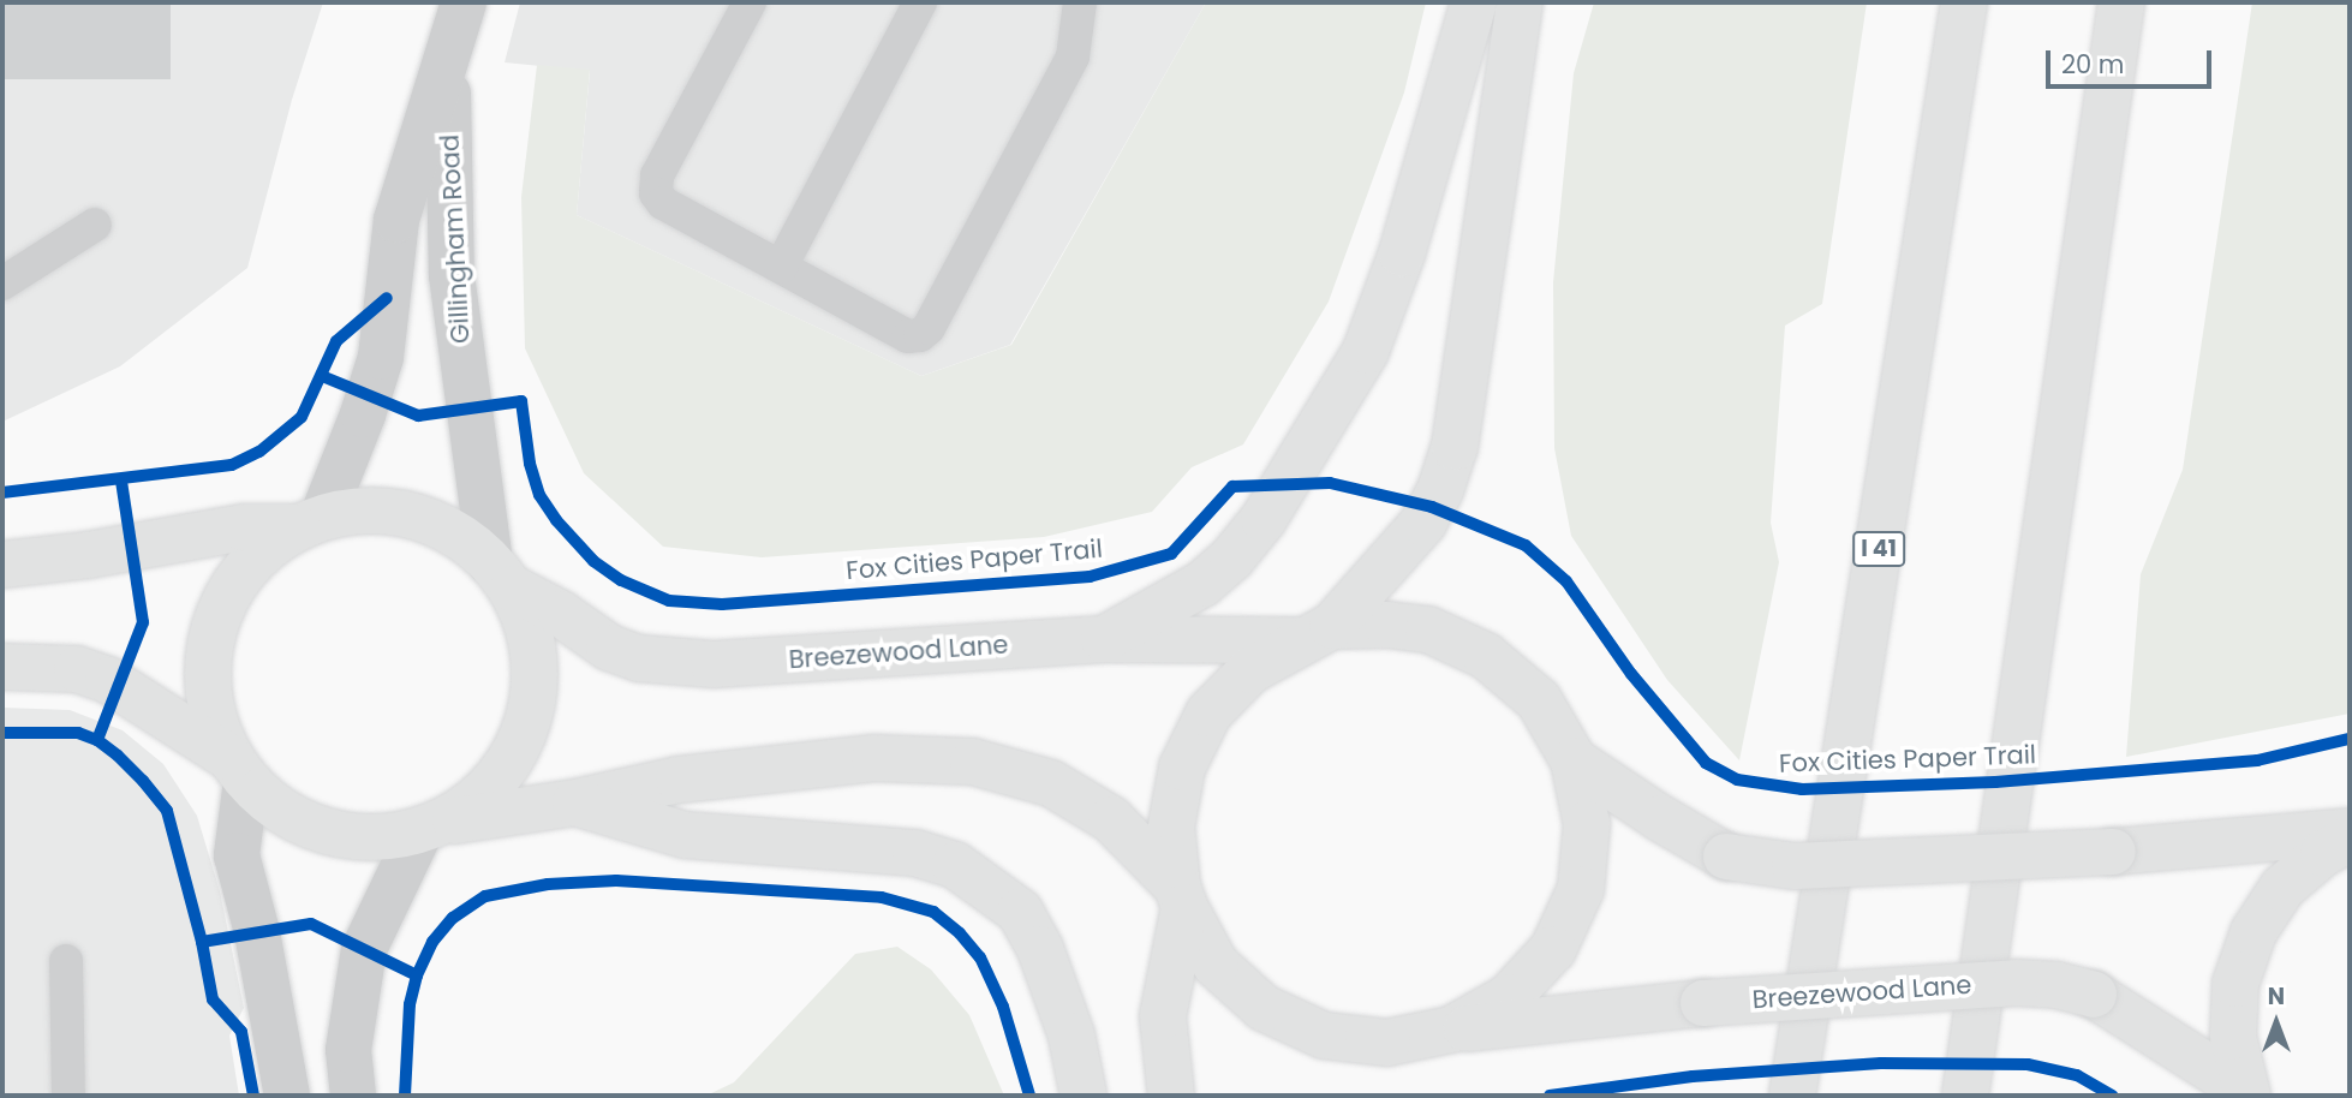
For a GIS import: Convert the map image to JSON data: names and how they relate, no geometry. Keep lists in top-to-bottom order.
{
  "streets": {
    "main road": ["I 41", "Breezewood Lane"],
    "street": ["Gillingham Road"],
    "cycle path": ["Fox Cities Paper Trail"]
  },
  "crossings": [
    ["Gillingham Road", "Breezewood Lane"]
  ],
  "scale_bar": "20 m",
  "north": "top"
}
